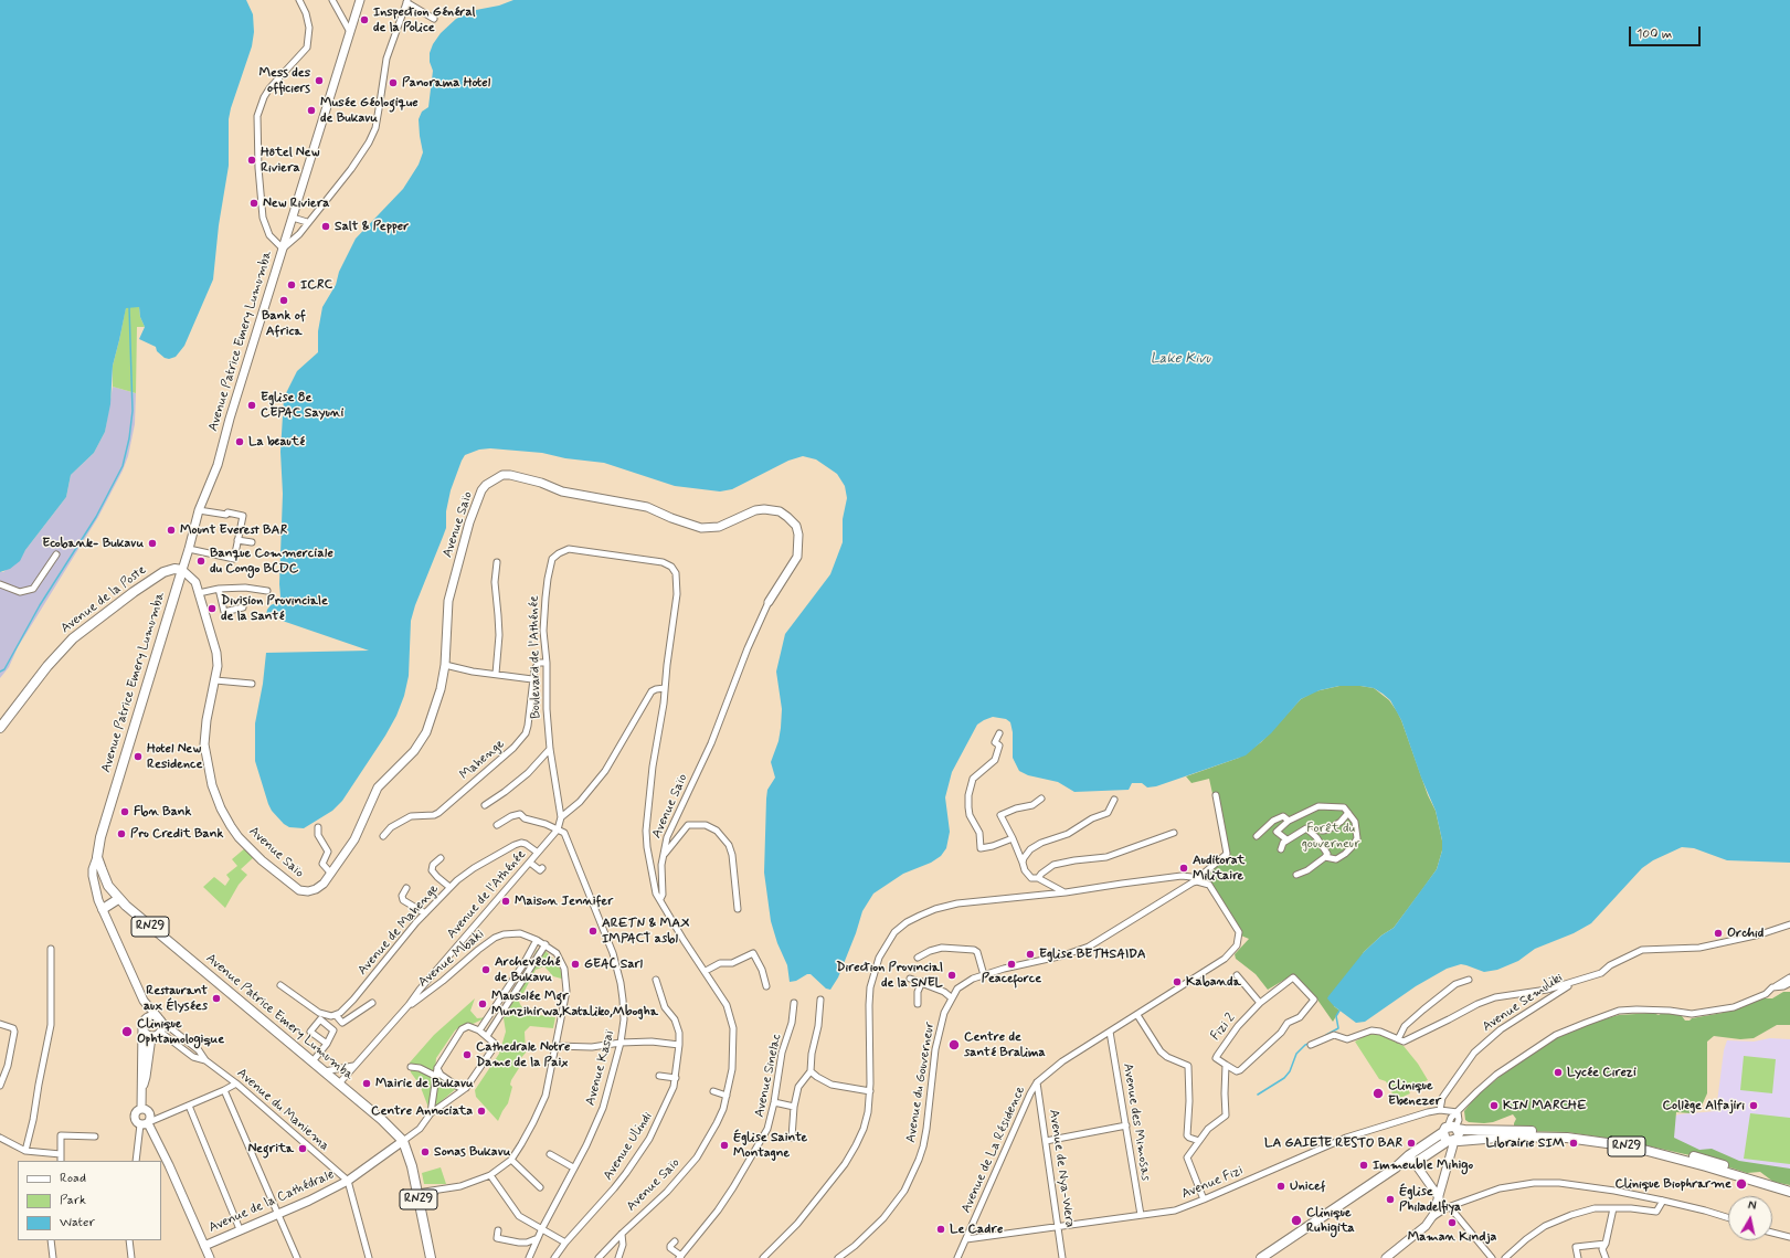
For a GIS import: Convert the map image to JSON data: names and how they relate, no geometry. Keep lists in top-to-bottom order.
{
  "streets": {
    "main road": ["Avenue Patrice Emery Lumumba", "Avenue de la Poste", "RN29"],
    "street": [
      "Avenue Saïo",
      "Boulevard de l'Athénée",
      "Mahenge",
      "Avenue de l'Athénée",
      "Avenue de Mahenge",
      "Avenue Mbaki",
      "Avenue Semuliki",
      "Fizi 2",
      "Avenue Kasaï",
      "Avenue Sinelac",
      "Avenue du Gouverneur",
      "Avenue du Maniema",
      "Avenue des Mimosas",
      "Avenue Ulindi",
      "Avenue de La Résidence",
      "Avenue de Nya-Wera",
      "Avenue Fizi",
      "Avenue de la Cathédrale"
    ]
  },
  "crossings": [
    ["Avenue Patrice Emery Lumumba", "Avenue Saïo"],
    ["Avenue Patrice Emery Lumumba", "Avenue de la Poste"],
    ["Avenue Patrice Emery Lumumba", "Avenue de l'Athénée"],
    ["Avenue Patrice Emery Lumumba", "Avenue Mbaki"],
    ["Avenue Patrice Emery Lumumba", "Avenue de la Cathédrale"],
    ["Avenue Saïo", "Avenue de la Poste"],
    ["Avenue Saïo", "Boulevard de l'Athénée"],
    ["Boulevard de l'Athénée", "Avenue de l'Athénée"],
    ["Avenue de l'Athénée", "Avenue de Mahenge"],
    ["Avenue de l'Athénée", "Avenue Mbaki"],
    ["Avenue de l'Athénée", "Avenue Kasaï"],
    ["Avenue Semuliki", "Avenue Fizi"],
    ["Fizi 2", "Avenue Fizi"],
    ["Avenue du Maniema", "Avenue de la Cathédrale"],
    ["Avenue des Mimosas", "Avenue de La Résidence"],
    ["Avenue des Mimosas", "Avenue Fizi"],
    ["Avenue de La Résidence", "Avenue de Nya-Wera"],
    ["Avenue de La Résidence", "Avenue Fizi"],
    ["Avenue de Nya-Wera", "Avenue Fizi"]
  ],
  "water": ["Lake Kivu"],
  "parks": ["Forêt du gouverneur"],
  "places": [
    "Inspection Général de la Police",
    "Mess des officiers",
    "Panorama Hotel",
    "Musée Géologique de Bukavu",
    "Hôtel New Riviera",
    "New Riviera",
    "Salt & Pepper",
    "ICRC",
    "Bank of Africa",
    "Eglise 8e CEPAC Sayuni",
    "La beauté",
    "Mount Everest BAR",
    "Ecobank- Bukavu",
    "Banque Commerciale du Congo BCDC",
    "Division Provinciale de la Santé",
    "Hotel New Residence",
    "Fbn Bank",
    "Pro Credit Bank",
    "Auditorat Militaire",
    "Maison Jennifer",
    "ARETN & MAX IMPACT asbl",
    "Orchid",
    "Eglise BETHSAIDA",
    "GEAC Sarl",
    "Peaceforce",
    "Archevêché de Bukavu",
    "Direction Provincial de la SNEL",
    "Kabanda",
    "Restaurant aux Élysées",
    "Mausolée Mgr Munzihirwa,Kataliko,Mbogha",
    "Clinique Ophtamologique",
    "Centre de santé Bralima",
    "Cathedrale Notre Dame de la Paix",
    "Lycée Cirezi",
    "Mairie de Bukavu",
    "Clinique Ebenezer",
    "KIN MARCHE",
    "Collège Alfajiri",
    "Centre Annociata",
    "LA GAIETE RESTO BAR",
    "Librairie SIM",
    "Église Sainte Montagne",
    "Negrita",
    "Sonas Bukavu",
    "Immeuble Mihigo",
    "Clinique Biophrarme",
    "Unicef",
    "Église Philadelfiya",
    "Clinique Ruhigita",
    "Maman Kindja",
    "Le Cadre"
  ],
  "legend": ["Road", "Park", "Water"],
  "scale_bar": "100 m",
  "north": "top"
}
